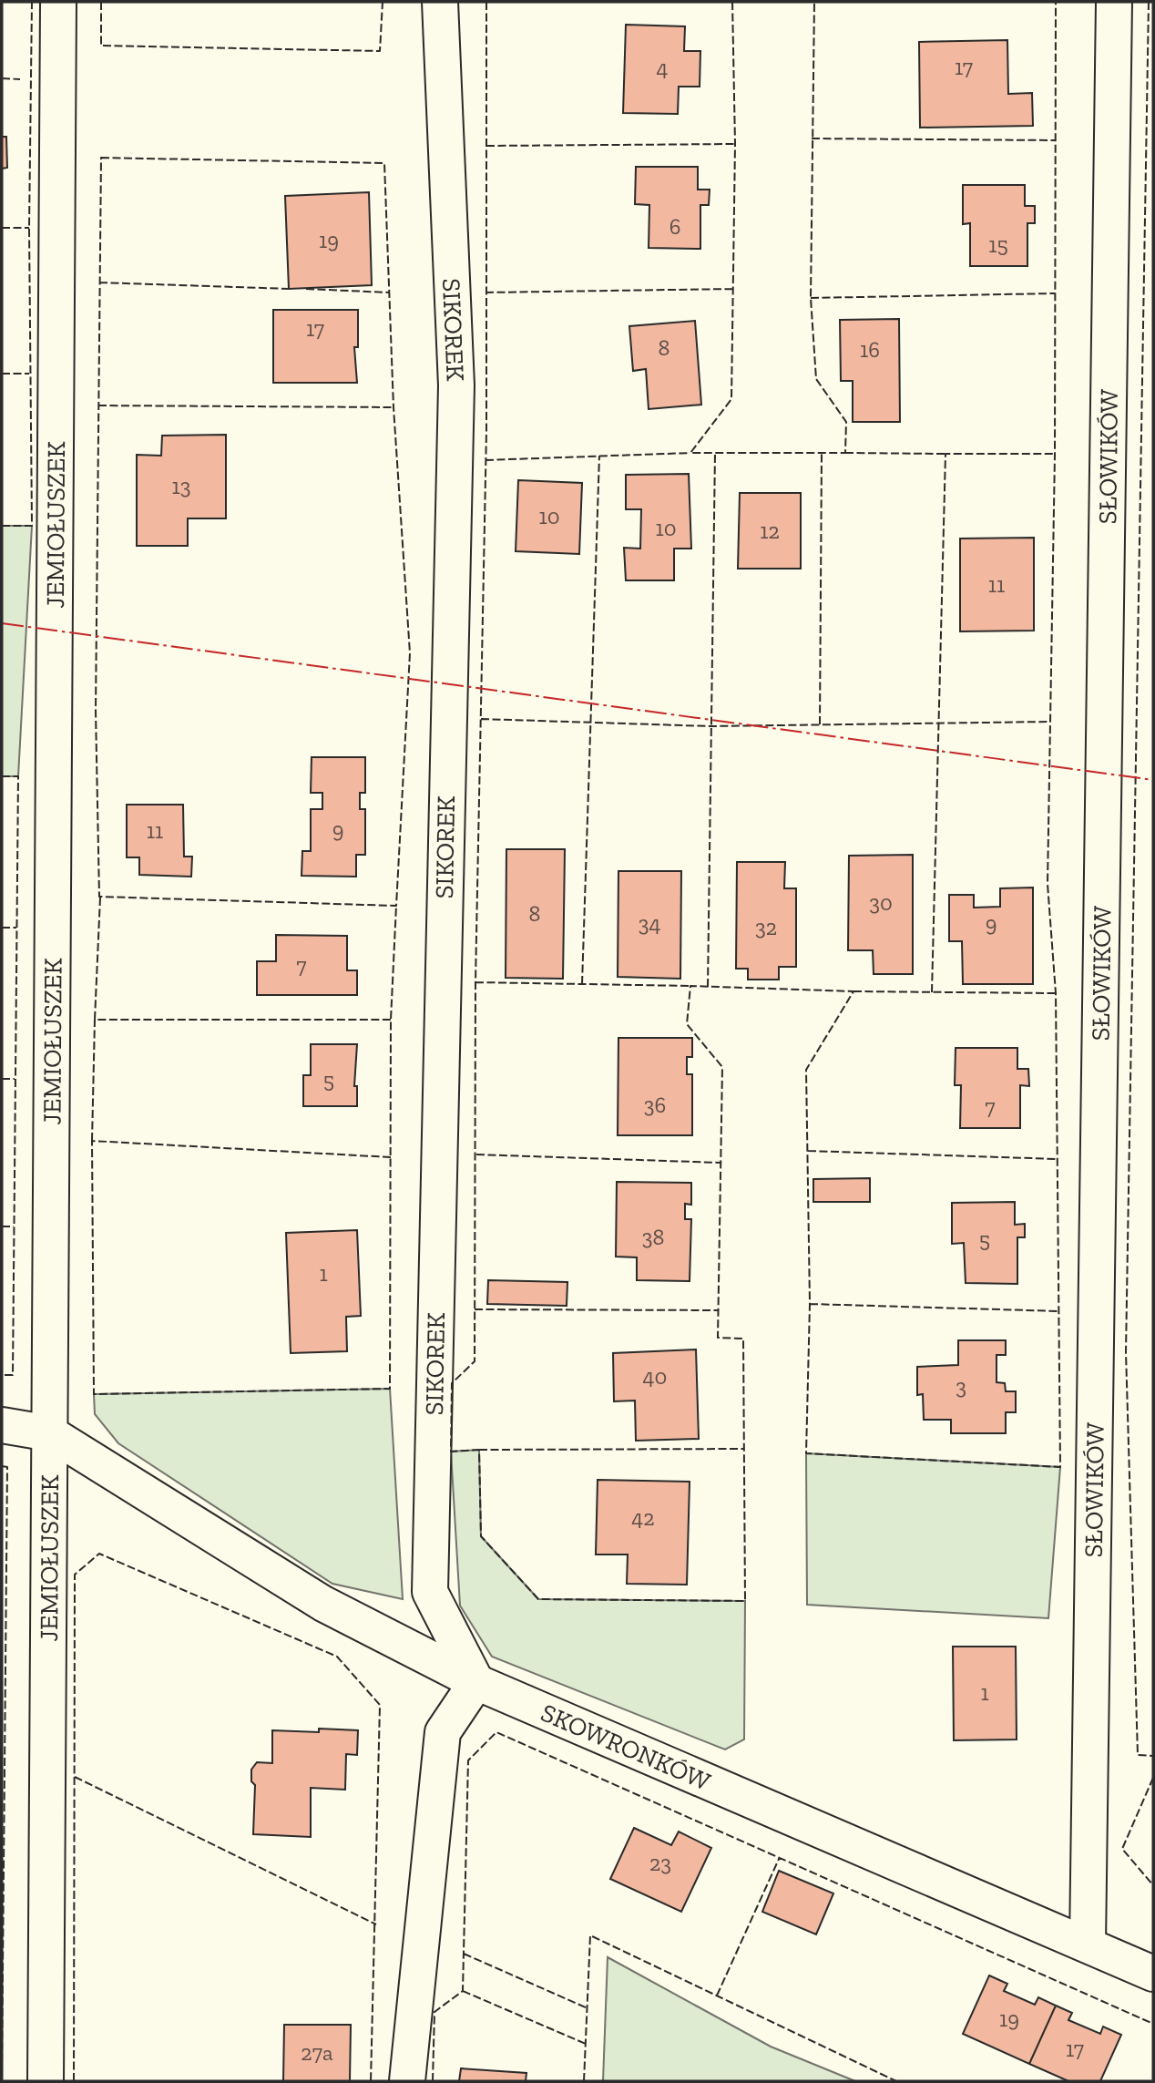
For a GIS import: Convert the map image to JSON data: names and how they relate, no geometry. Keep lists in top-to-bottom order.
{
  "streets": {
    "street": [
      "SIKOREK",
      "SŁOWIKÓW",
      "JEMIOŁUSZEK",
      "SKOWRONKÓW"
    ]
  },
  "crossings": [
    ["SIKOREK", "SKOWRONKÓW"],
    ["SŁOWIKÓW", "SKOWRONKÓW"],
    ["JEMIOŁUSZEK", "SKOWRONKÓW"]
  ],
  "house_numbers": [
    "17",
    "4",
    "6",
    "19",
    "15",
    "17",
    "8",
    "16",
    "13",
    "10",
    "10",
    "12",
    "11",
    "9",
    "11",
    "30",
    "8",
    "34",
    "9",
    "32",
    "7",
    "5",
    "36",
    "7",
    "38",
    "5",
    "1",
    "40",
    "3",
    "42",
    "1",
    "23",
    "19",
    "17",
    "27a"
  ]
}
